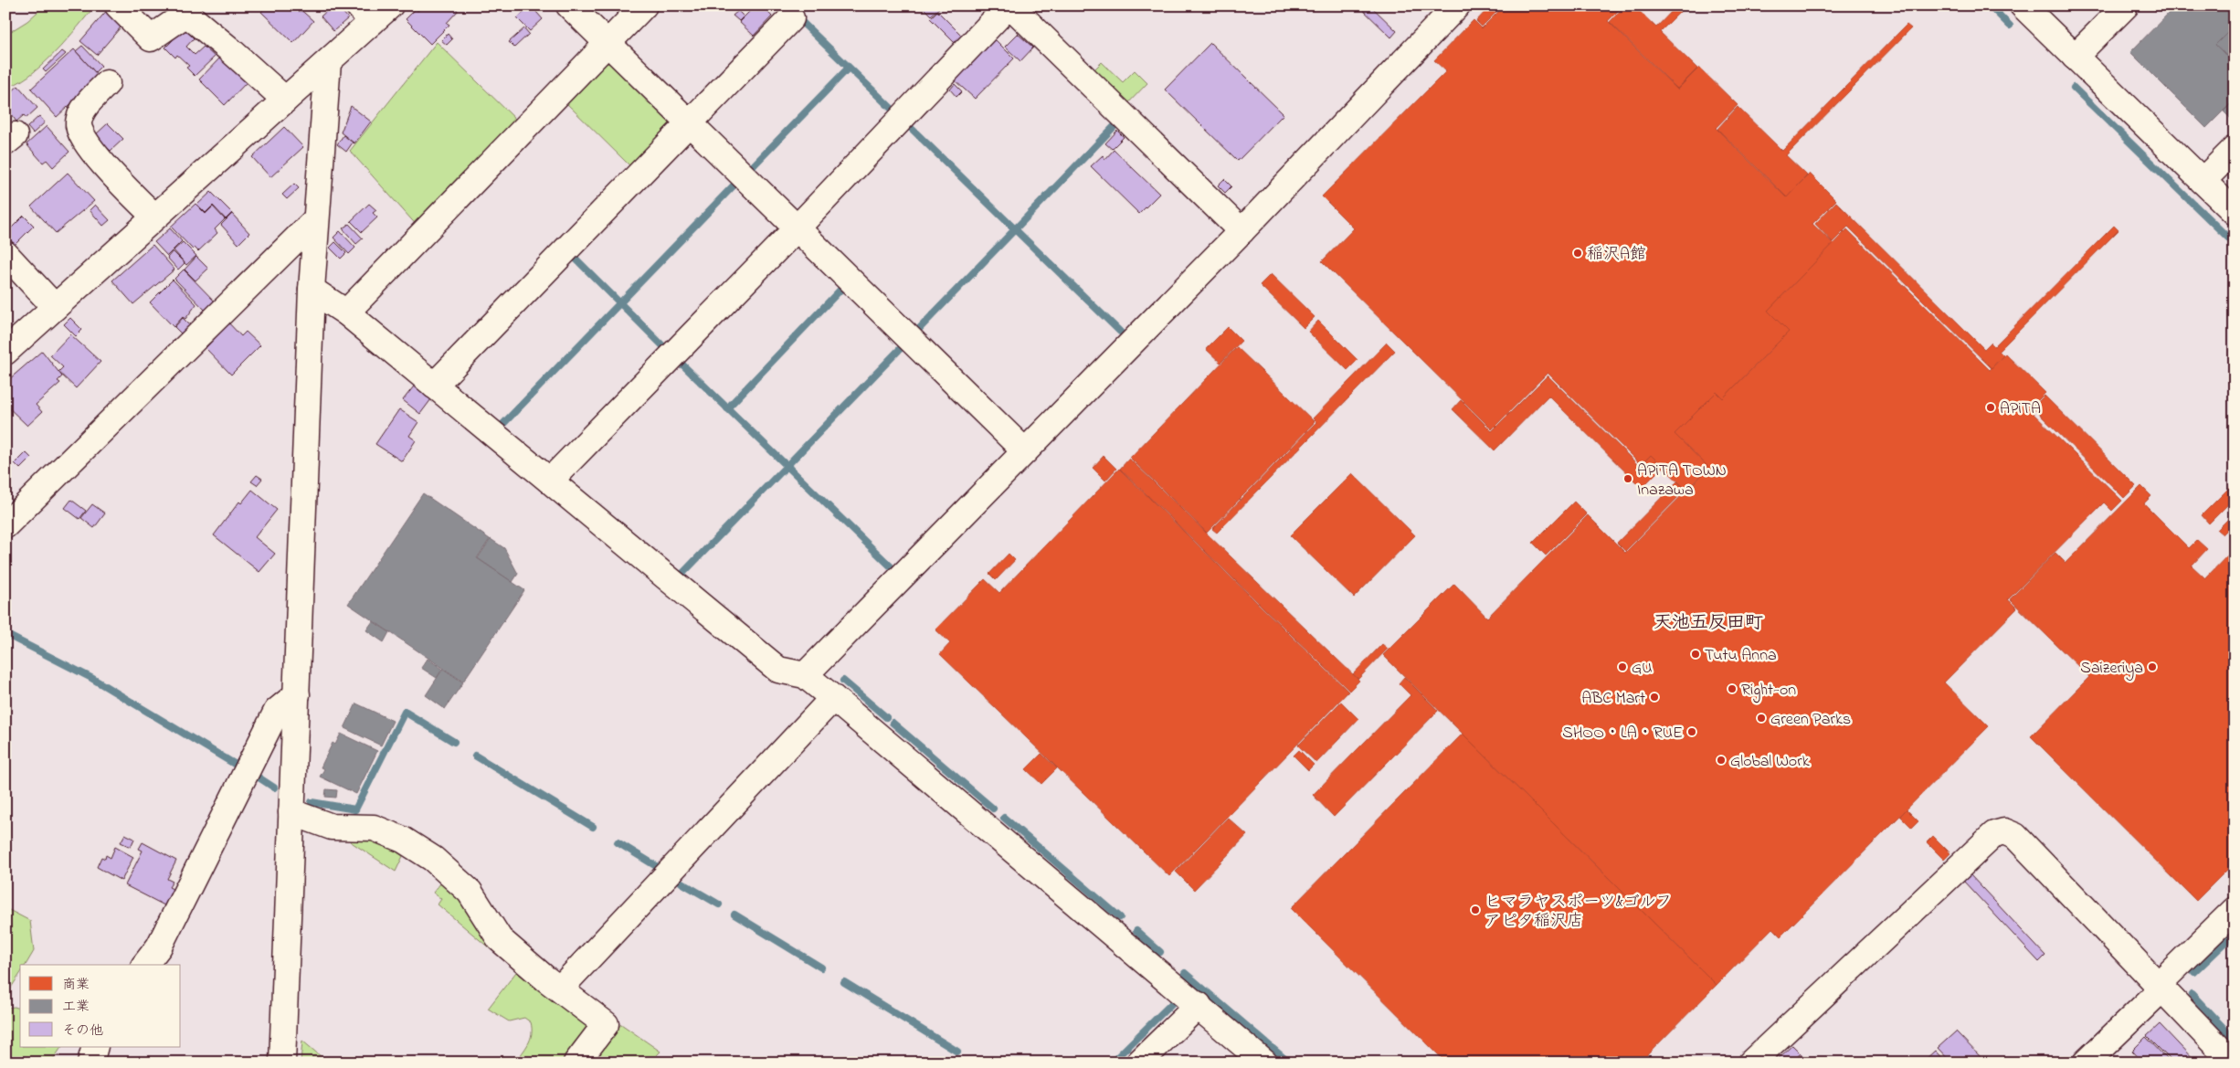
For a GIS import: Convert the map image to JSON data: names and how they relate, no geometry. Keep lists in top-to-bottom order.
{
  "districts": ["天池五反田町"],
  "places": [
    "稲沢A館",
    "APiTA",
    "APiTA TOWN Inazawa",
    "Tutu Anna",
    "GU",
    "Saizeriya",
    "Right-on",
    "ABC Mart",
    "Green Parks",
    "SHOO・LA・RUE",
    "Global Work",
    "ヒマラヤスポーツ&ゴルフ アピタ稲沢店"
  ],
  "legend": ["商業", "工業", "その他"]
}
